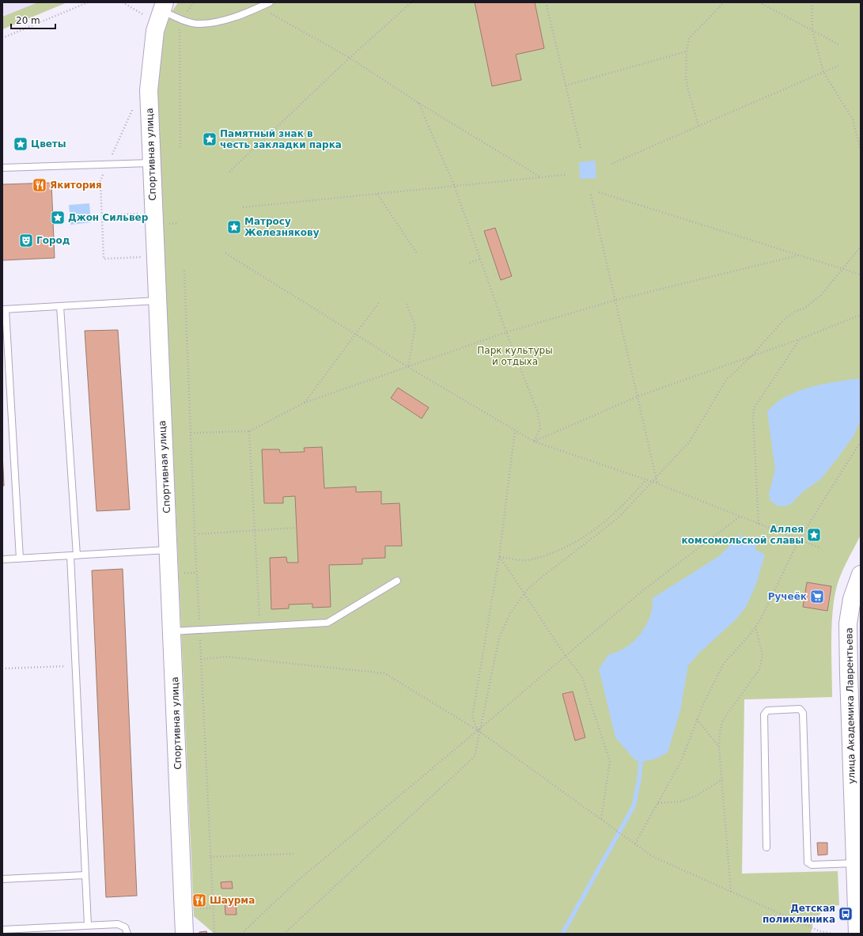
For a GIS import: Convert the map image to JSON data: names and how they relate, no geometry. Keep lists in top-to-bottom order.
{
  "streets": {
    "street": ["Спортивная улица", "улица Академика Лаврентьева"]
  },
  "parks": ["Парк культуры и отдыха"],
  "places": {
    "place": [
      "Памятный знак в честь закладки парка",
      "Цветы",
      "Джон Сильвер",
      "Матросу Железнякову",
      "Аллея комсомольской славы"
    ],
    "restaurant": ["Якитория", "Шаурма"],
    "theatre": ["Город"],
    "supermarket": ["Ручеёк"],
    "bus stop": ["Детская поликлиника"]
  },
  "scale_bar": "20 m"
}
